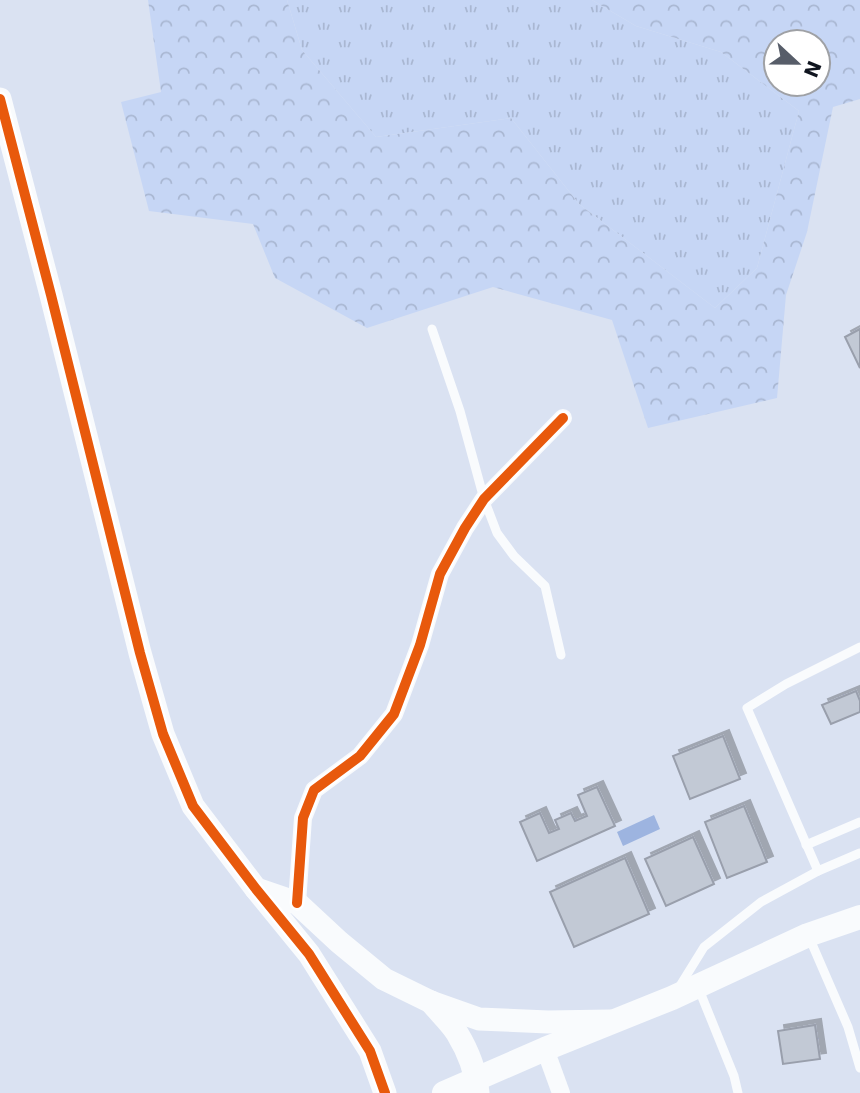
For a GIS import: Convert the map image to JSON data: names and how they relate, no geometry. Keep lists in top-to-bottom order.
{
  "north": "right"
}
